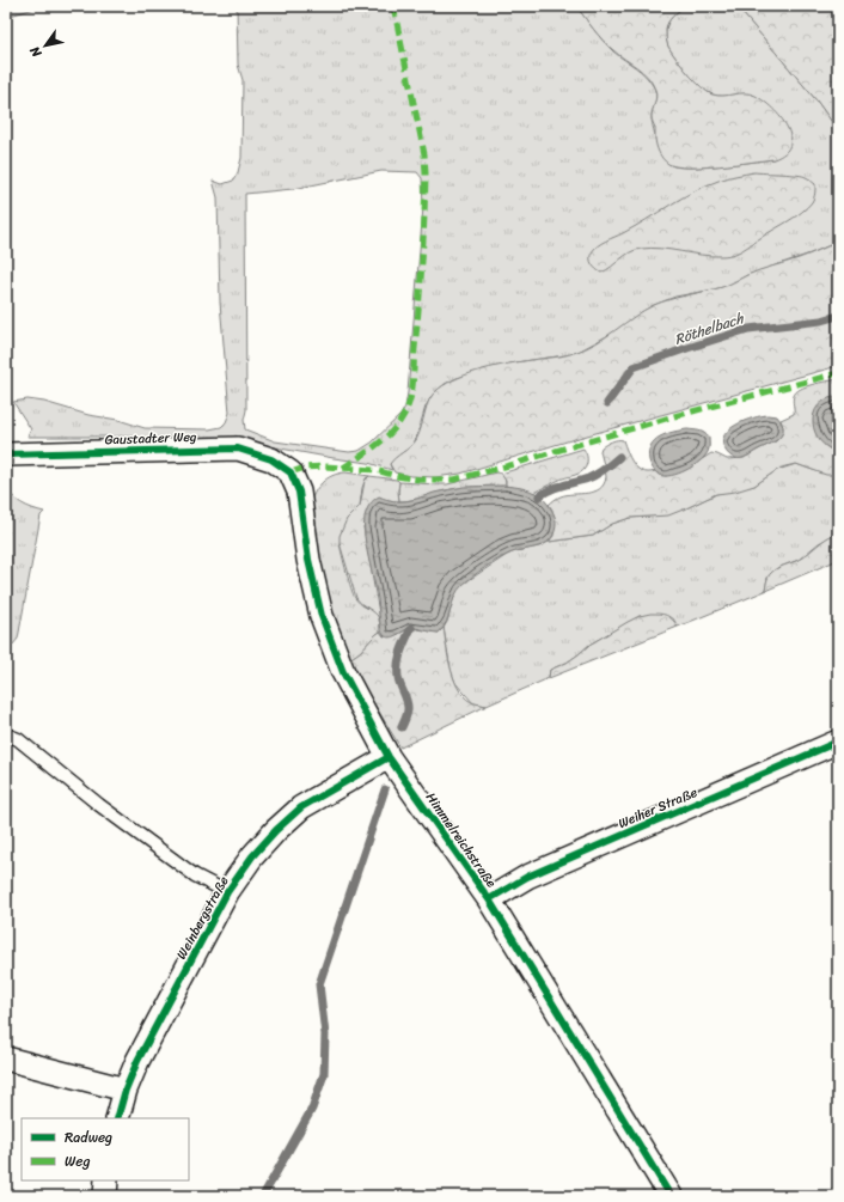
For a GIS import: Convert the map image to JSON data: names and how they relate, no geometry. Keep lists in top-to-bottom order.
{
  "streets": {
    "street": [
      "Gaustadter Weg",
      "Weiher Straße",
      "Himmelreichstraße",
      "Weinbergstraße"
    ]
  },
  "crossings": [
    ["Gaustadter Weg", "Himmelreichstraße"],
    ["Weiher Straße", "Himmelreichstraße"],
    ["Himmelreichstraße", "Weinbergstraße"]
  ],
  "water": ["Röthelbach"],
  "legend": ["Radweg", "Weg"],
  "north": "bottom left"
}
